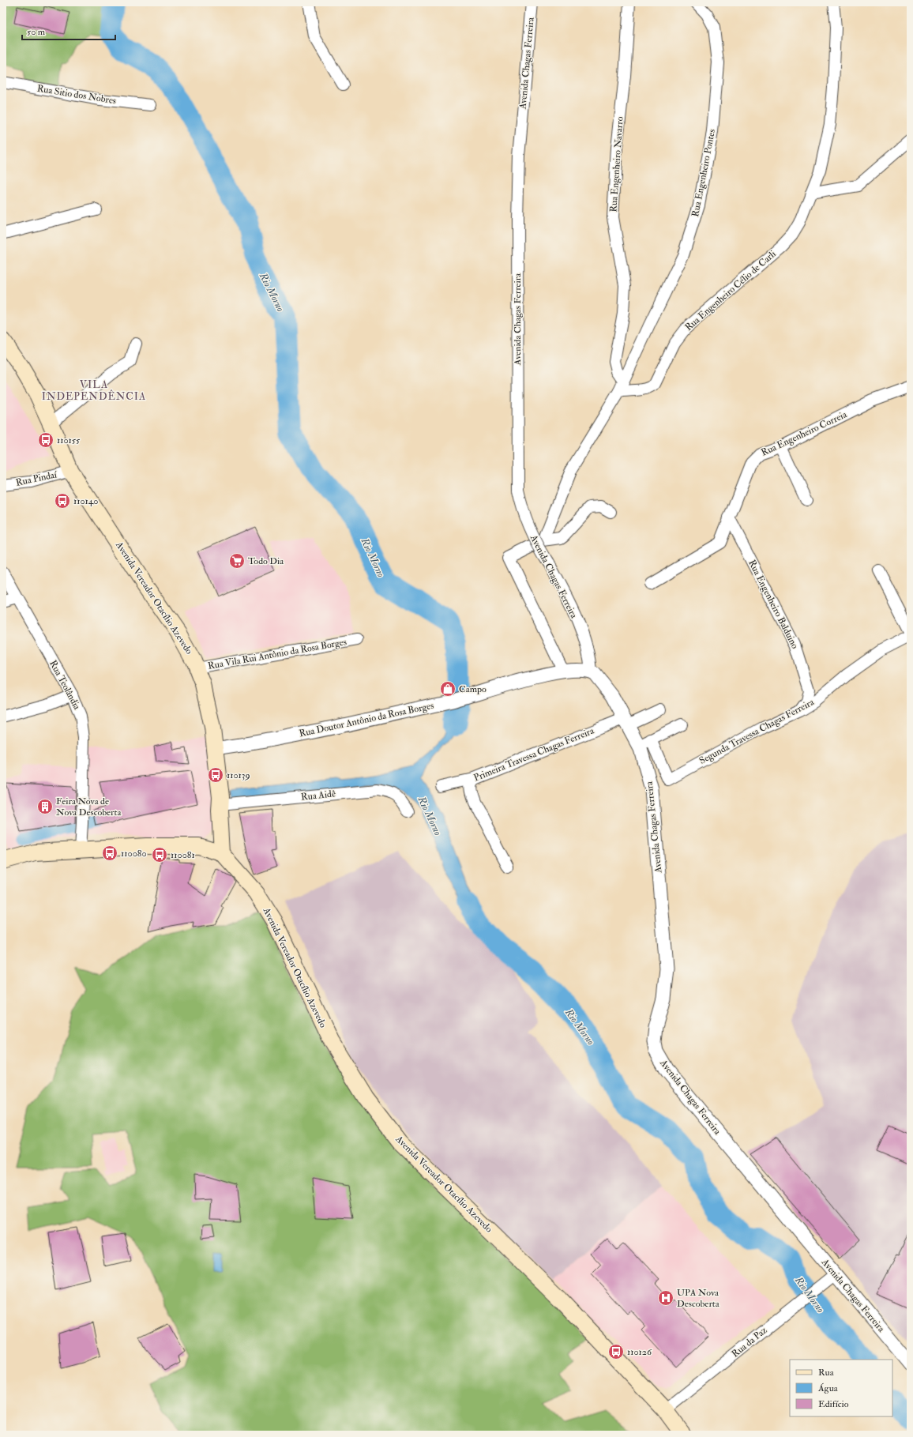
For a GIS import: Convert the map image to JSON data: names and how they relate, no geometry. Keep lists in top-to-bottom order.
{
  "streets": {
    "main road": ["Avenida Vereador Otacílio Azevedo"],
    "street": [
      "Avenida Chagas Ferreira",
      "Rua Sitio dos Nobres",
      "Rua Engenheiro Navarro",
      "Rua Engenheiro Pontes",
      "Rua Engenheiro Célio de Carli",
      "Rua Engenheiro Correia",
      "Rua Pindaí",
      "Rua Engenheiro Balduino",
      "Rua Vila Rui Antônio da Rosa Borges",
      "Rua Teolândia",
      "Rua Doutor Antônio da Rosa Borges",
      "Segunda Travessa Chagas Ferreira",
      "Primeira Travessa Chagas Ferreira",
      "Rua Aidê",
      "Rua da Paz"
    ]
  },
  "crossings": [
    ["Avenida Chagas Ferreira", "Rua Doutor Antônio da Rosa Borges"],
    ["Avenida Chagas Ferreira", "Primeira Travessa Chagas Ferreira"],
    ["Avenida Chagas Ferreira", "Rua da Paz"],
    ["Rua Engenheiro Navarro", "Rua Engenheiro Pontes"],
    ["Rua Engenheiro Pontes", "Rua Engenheiro Célio de Carli"],
    ["Rua Engenheiro Correia", "Rua Engenheiro Balduino"],
    ["Rua Pindaí", "Avenida Vereador Otacílio Azevedo"],
    ["Avenida Vereador Otacílio Azevedo", "Rua Vila Rui Antônio da Rosa Borges"],
    ["Avenida Vereador Otacílio Azevedo", "Rua Doutor Antônio da Rosa Borges"],
    ["Avenida Vereador Otacílio Azevedo", "Rua Aidê"],
    ["Avenida Vereador Otacílio Azevedo", "Rua da Paz"],
    ["Rua Engenheiro Balduino", "Segunda Travessa Chagas Ferreira"]
  ],
  "districts": ["VILA INDEPENDÊNCIA"],
  "water": ["Rio Morno"],
  "places": {
    "bus stop": [
      "110155",
      "110140",
      "110139",
      "110080",
      "110081",
      "110126"
    ],
    "supermarket": ["Todo Dia"],
    "shop": ["Campo"],
    "building": ["Feira Nova de Nova Descoberta"],
    "hospital": ["UPA Nova Descoberta"]
  },
  "legend": ["Rua", "Água", "Edifício"],
  "scale_bar": "50 m"
}
